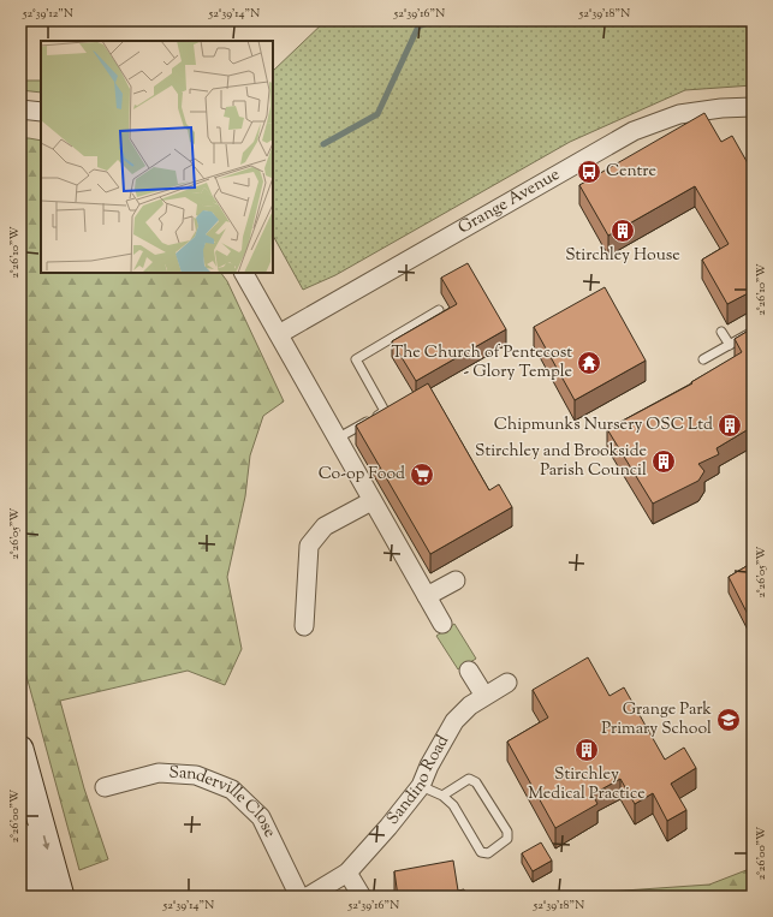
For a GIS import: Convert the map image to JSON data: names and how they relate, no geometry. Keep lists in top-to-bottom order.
{
  "streets": {
    "street": ["Grange Avenue", "Sandino Road", "Sanderville Close"]
  },
  "places": {
    "bus stop": ["Centre"],
    "building": [
      "Stirchley House",
      "Chipmunks Nursery OSC Ltd",
      "Stirchley and Brookside Parish Council",
      "Stirchley Medical Practice"
    ],
    "temple": ["The Church of Pentecost - Glory Temple"],
    "supermarket": ["Co-op Food"],
    "school or university": ["Grange Park Primary School"]
  },
  "coordinates": [
    "52°39'12\"N",
    "52°39'14\"N",
    "52°39'16\"N",
    "52°39'18\"N",
    "2°26'10\"W",
    "2°26'05\"W",
    "2°26'00\"W"
  ]
}
